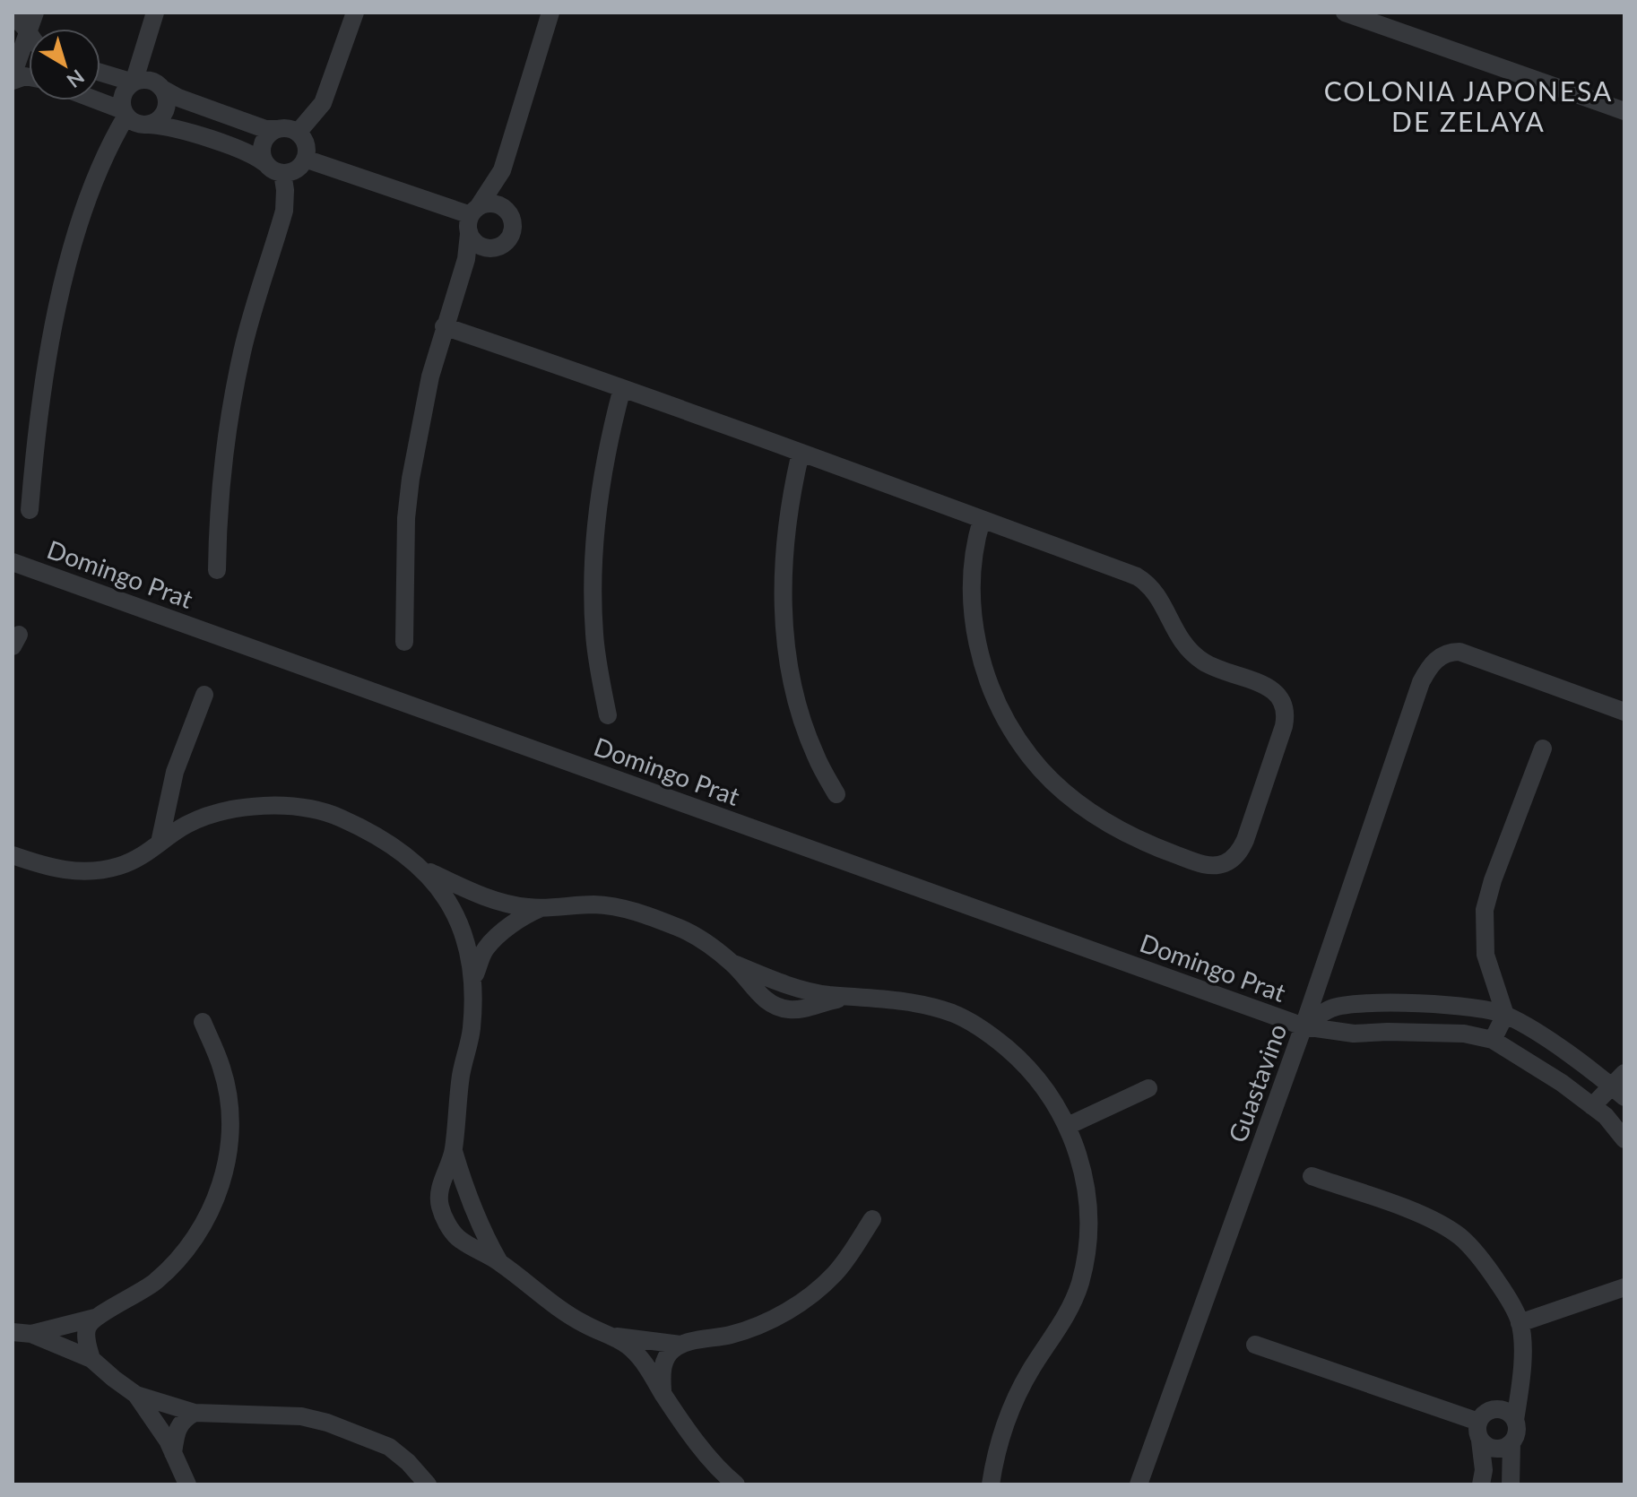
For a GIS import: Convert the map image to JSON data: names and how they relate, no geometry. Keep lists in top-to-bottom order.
{
  "streets": {
    "street": ["Domingo Prat", "Guastavino"]
  },
  "crossings": [
    ["Domingo Prat", "Guastavino"]
  ],
  "districts": ["COLONIA JAPONESA DE ZELAYA"],
  "north": "bottom right"
}
